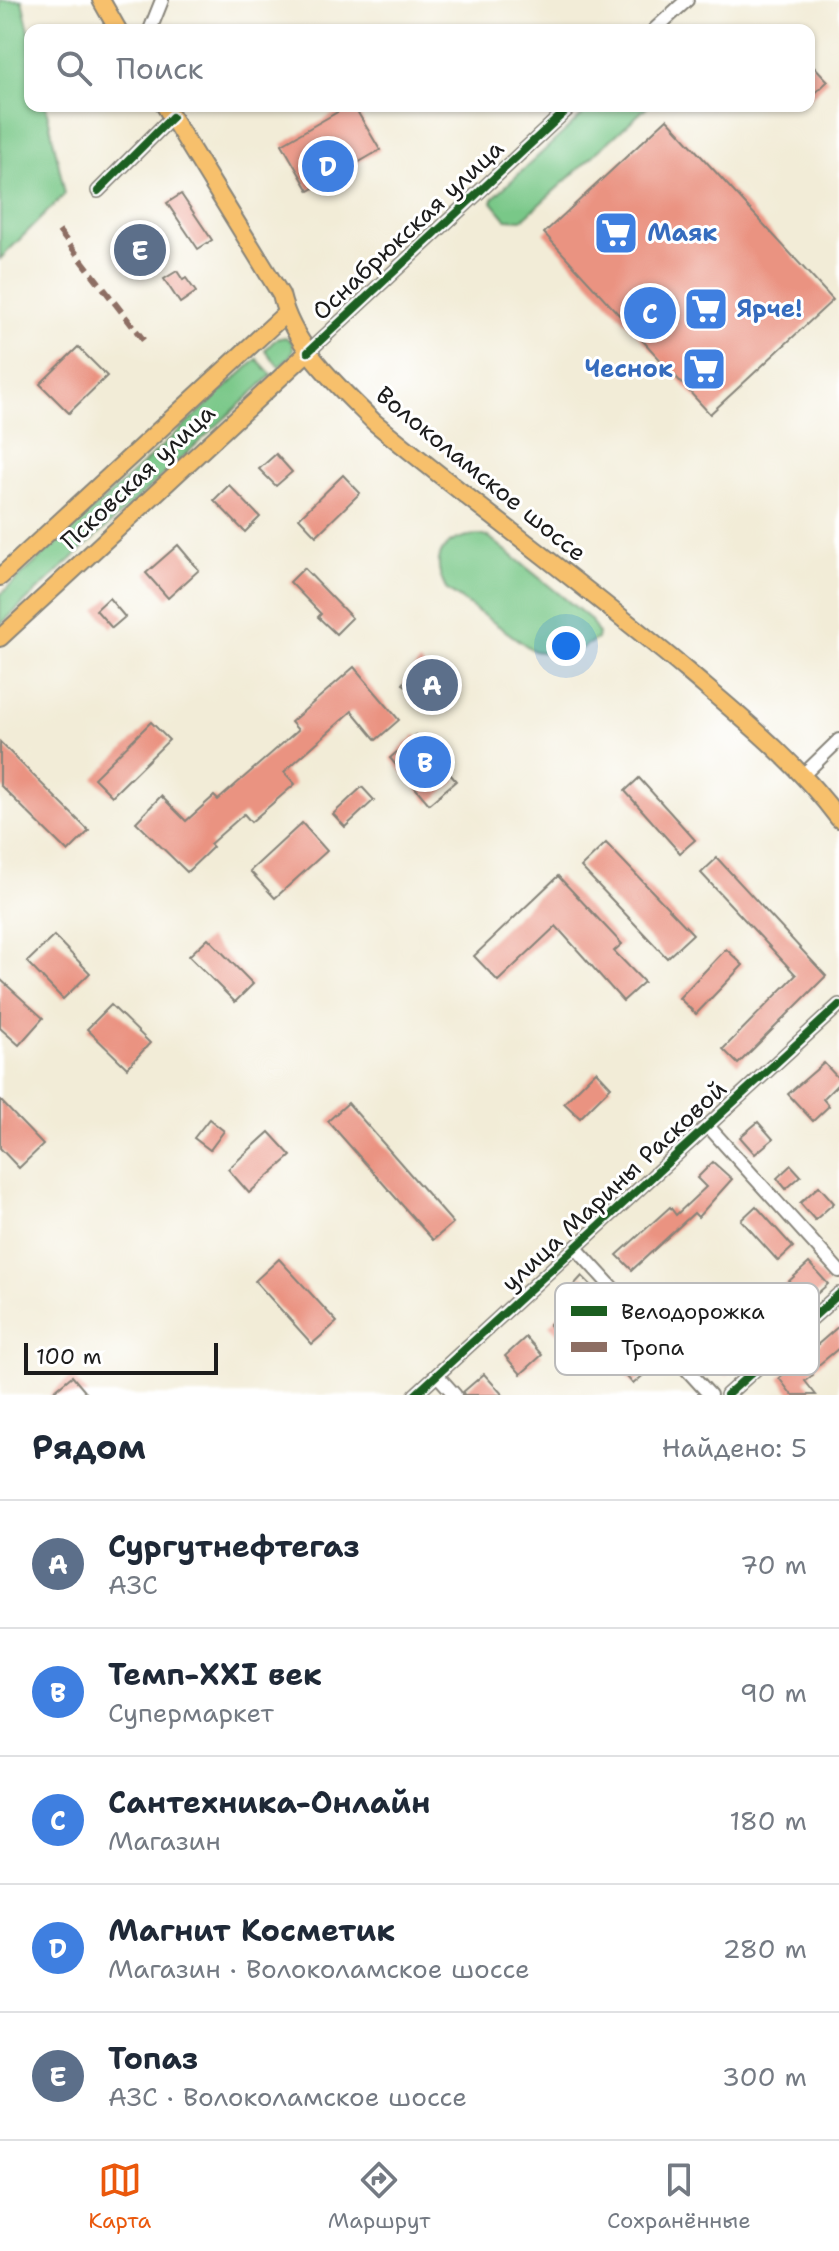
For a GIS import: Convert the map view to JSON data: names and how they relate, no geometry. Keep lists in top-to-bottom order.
{
  "streets": {
    "main road": ["Волоколамское шоссе", "Псковская улица"],
    "street": ["Оснабрюкская улица", "улица Марины Расковой"]
  },
  "crossings": [
    ["Оснабрюкская улица", "Волоколамское шоссе"],
    ["Оснабрюкская улица", "Псковская улица"],
    ["Волоколамское шоссе", "Псковская улица"]
  ],
  "places": {
    "supermarket": ["Маяк", "Ярче!", "Чеснок"]
  },
  "legend": ["Велодорожка", "Тропа"],
  "scale_bar": "100 m",
  "page": {
    "search": "Поиск",
    "pins": [
      "D",
      "E",
      "C",
      "A",
      "B"
    ],
    "scale": "100 m",
    "heading": ["Рядом", "Найдено: 5"],
    "list": [
      {
        "mark": "A",
        "name": "Сургутнефтегаз",
        "note": "АЗС",
        "value": "70 m"
      },
      {
        "mark": "B",
        "name": "Темп-XXI век",
        "note": "Супермаркет",
        "value": "90 m"
      },
      {
        "mark": "C",
        "name": "Сантехника-Онлайн",
        "note": "Магазин",
        "value": "180 m"
      },
      {
        "mark": "D",
        "name": "Магнит Косметик",
        "note": "Магазин · Волоколамское шоссе",
        "value": "280 m"
      },
      {
        "mark": "E",
        "name": "Топаз",
        "note": "АЗС · Волоколамское шоссе",
        "value": "300 m"
      }
    ],
    "nav": ["Карта", "Маршрут", "Сохранённые"]
  }
}
